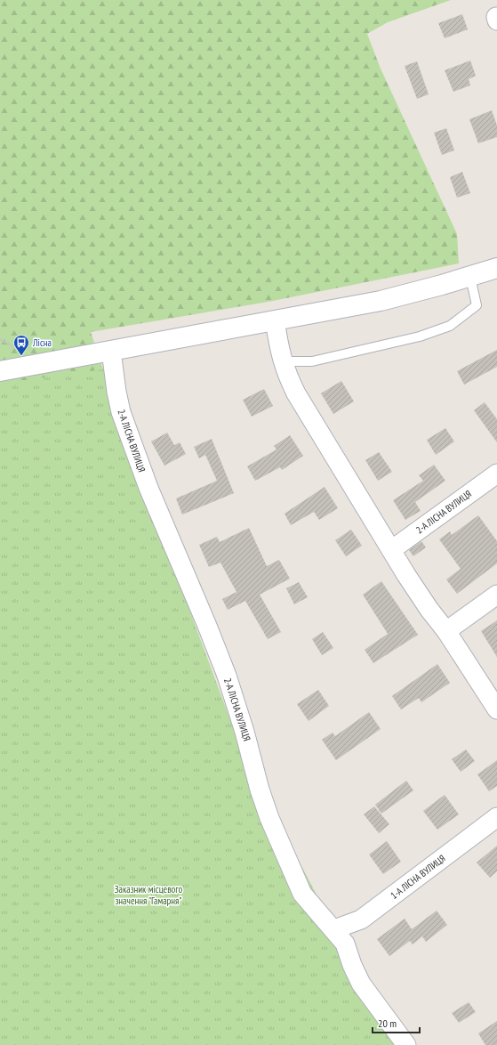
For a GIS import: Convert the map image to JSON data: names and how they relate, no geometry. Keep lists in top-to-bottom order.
{
  "streets": {
    "street": ["2-А ЛІСНА ВУЛИЦЯ", "1-А ЛІСНА ВУЛИЦЯ"]
  },
  "crossings": [
    ["2-А ЛІСНА ВУЛИЦЯ", "1-А ЛІСНА ВУЛИЦЯ"]
  ],
  "parks": ["Заказник місцевого значення \"Гамарня\""],
  "places": {
    "bus stop": ["Лісна"]
  },
  "scale_bar": "20 m"
}
